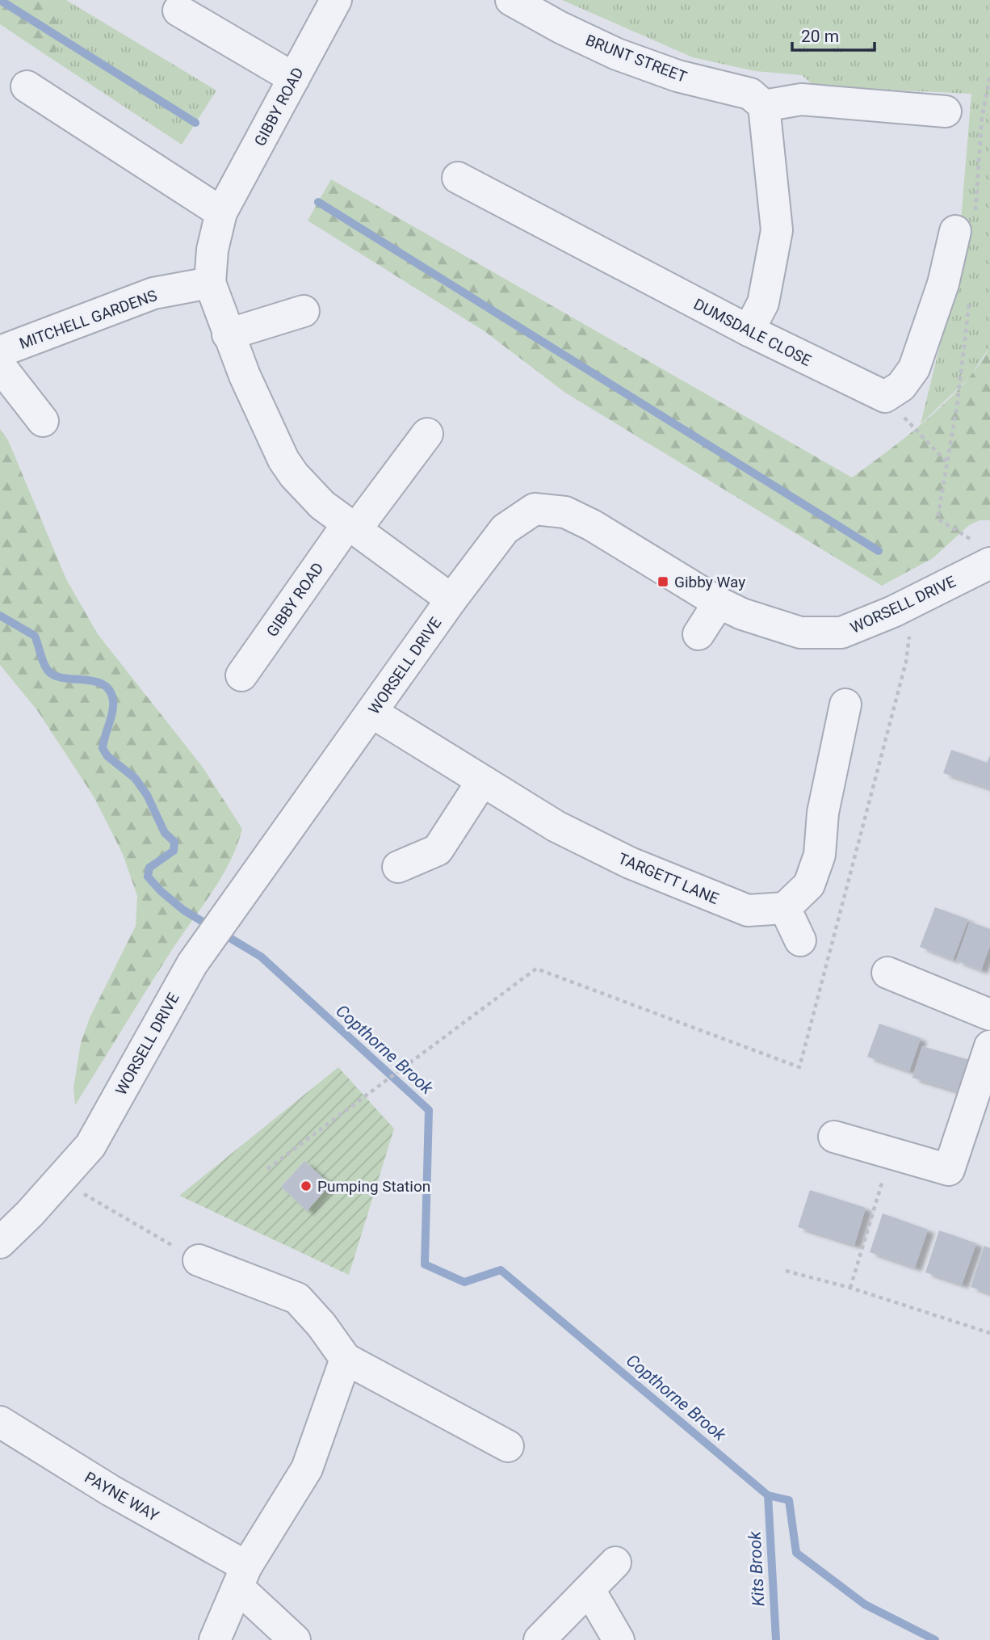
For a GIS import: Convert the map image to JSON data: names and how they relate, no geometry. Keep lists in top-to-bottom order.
{
  "streets": {
    "street": [
      "BRUNT STREET",
      "GIBBY ROAD",
      "MITCHELL GARDENS",
      "DUMSDALE CLOSE",
      "WORSELL DRIVE",
      "TARGETT LANE",
      "PAYNE WAY"
    ]
  },
  "crossings": [
    ["GIBBY ROAD", "MITCHELL GARDENS"],
    ["GIBBY ROAD", "WORSELL DRIVE"],
    ["WORSELL DRIVE", "TARGETT LANE"]
  ],
  "water": ["Copthorne Brook", "Kits Brook"],
  "places": {
    "transit": ["Gibby Way"],
    "other": ["Pumping Station"]
  },
  "scale_bar": "20 m"
}
